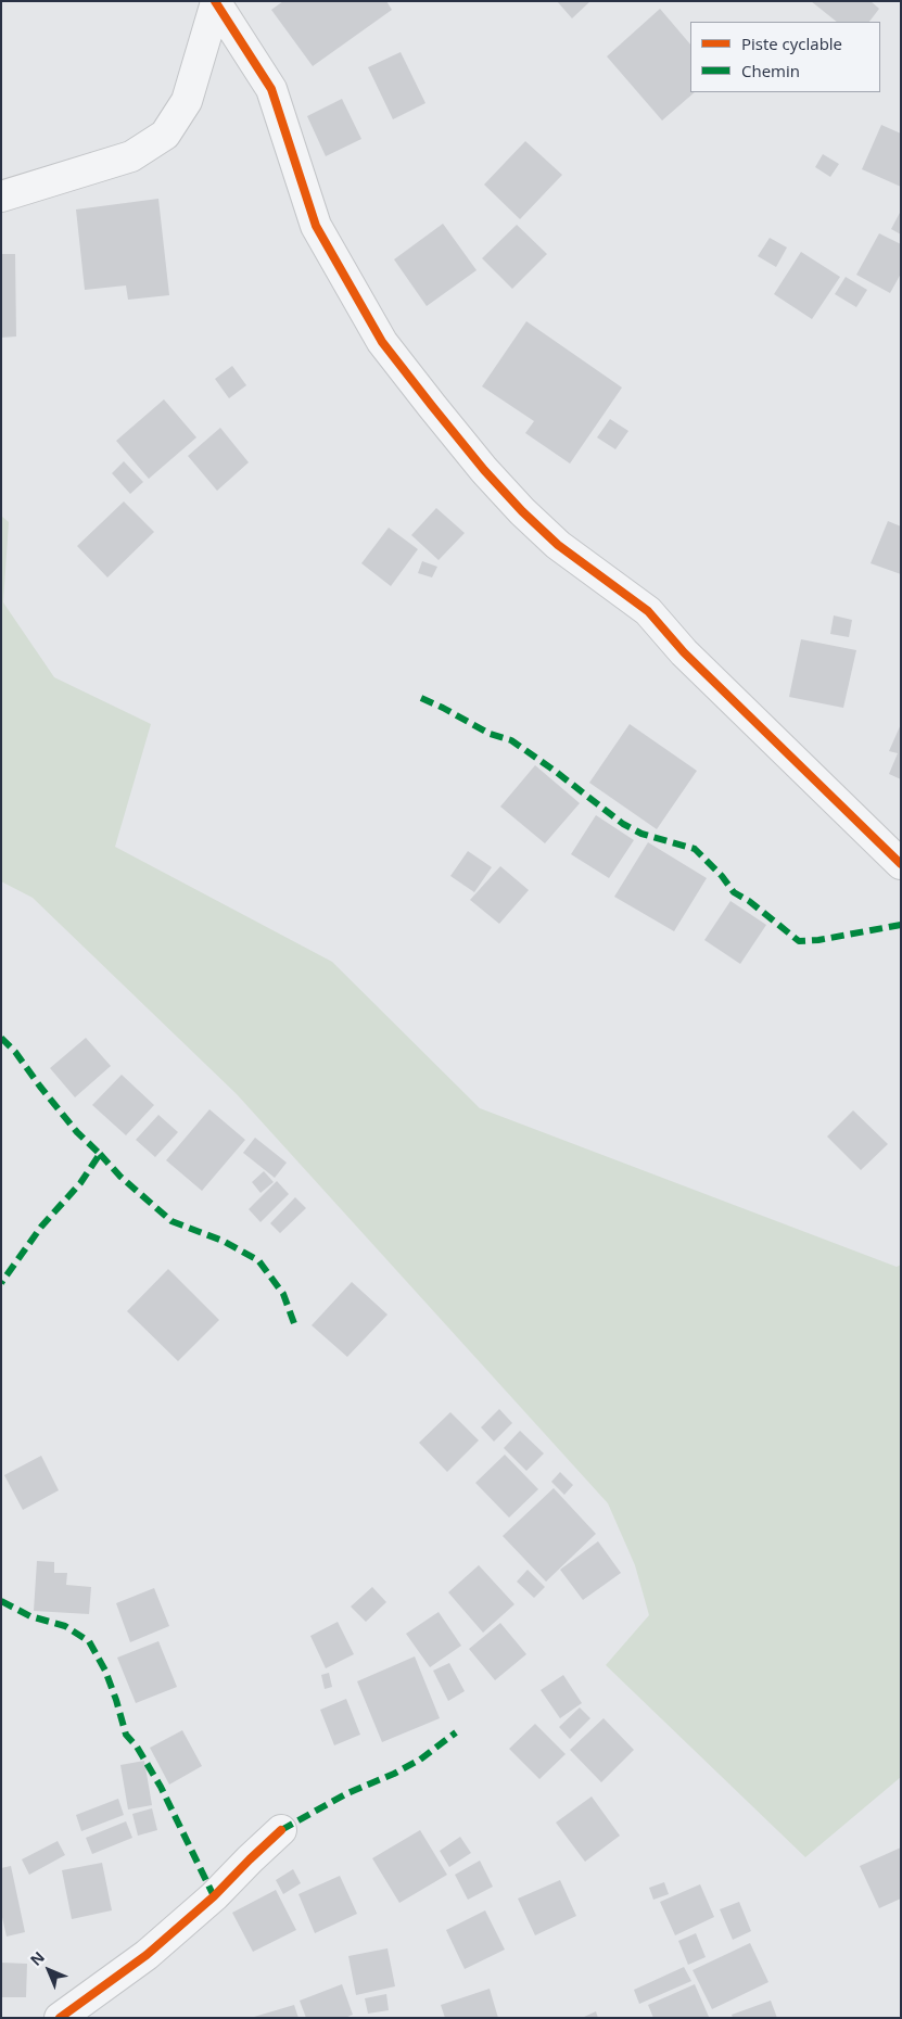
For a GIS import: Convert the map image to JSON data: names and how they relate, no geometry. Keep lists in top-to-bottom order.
{
  "legend": ["Piste cyclable", "Chemin"],
  "north": "top left"
}
